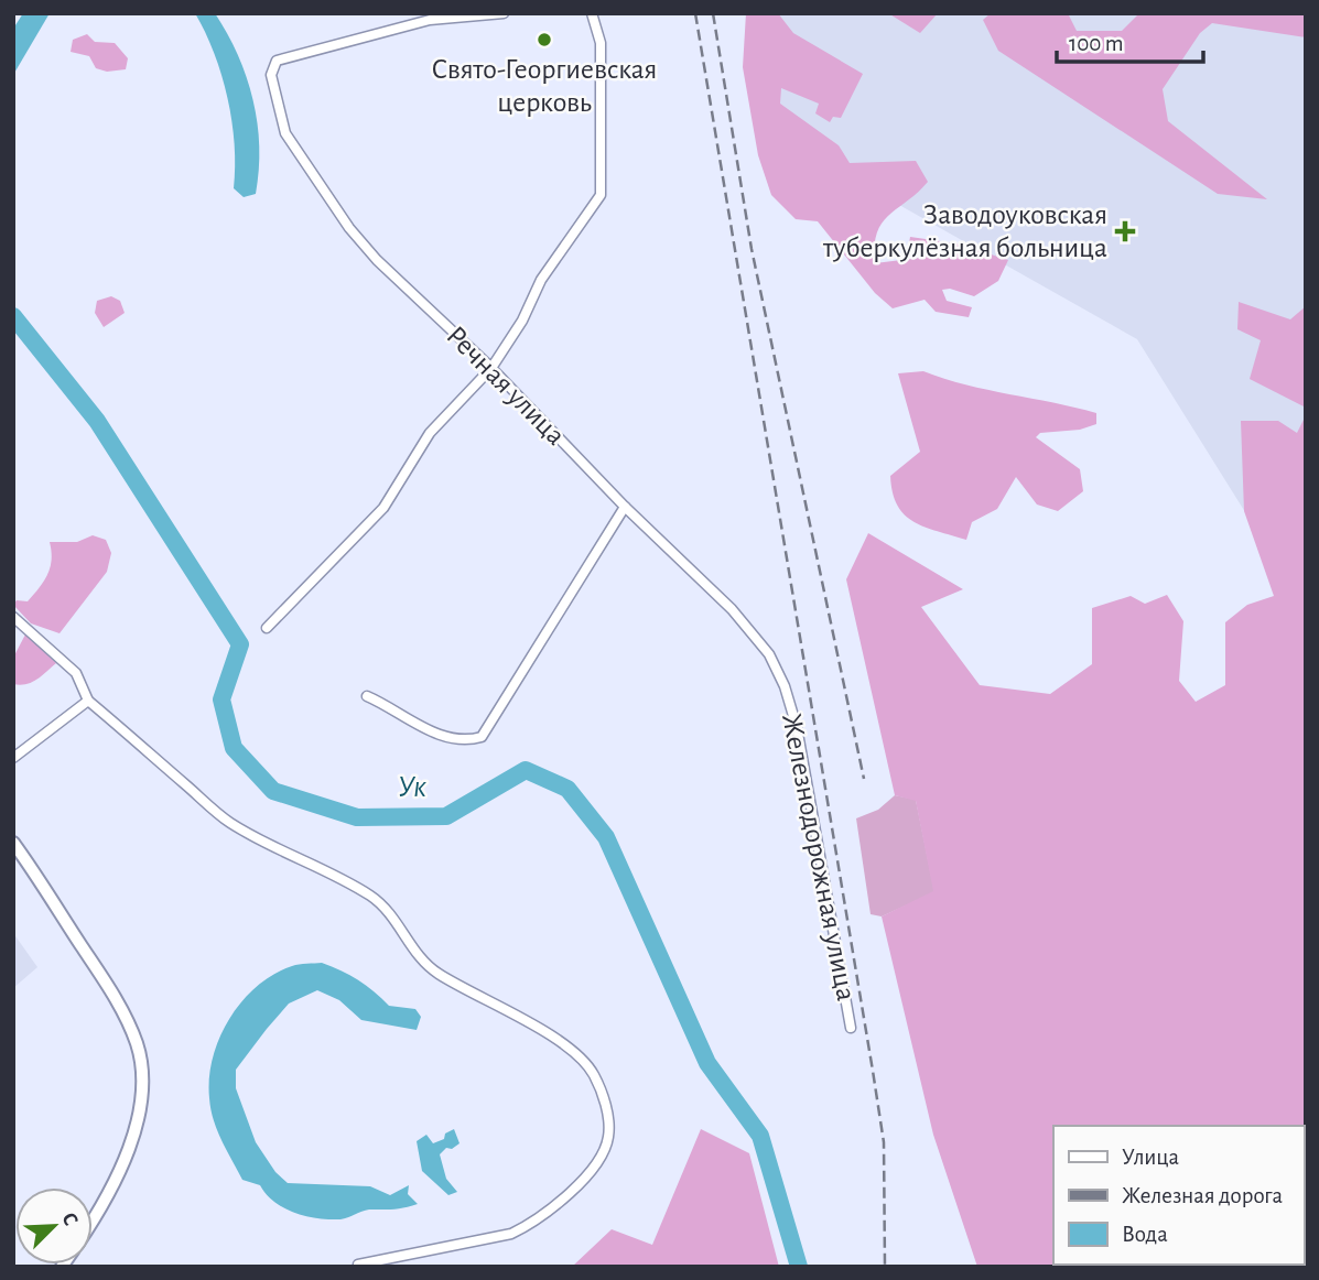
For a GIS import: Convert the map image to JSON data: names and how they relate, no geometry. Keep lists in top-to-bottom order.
{
  "streets": {
    "street": ["Речная улица", "Железнодорожная улица"]
  },
  "crossings": [
    ["Речная улица", "Железнодорожная улица"]
  ],
  "water": ["Ук"],
  "places": {
    "other": ["Свято-Георгиевская церковь"],
    "health": ["Заводоуковская туберкулёзная больница"]
  },
  "legend": ["Улица", "Железная дорога", "Вода"],
  "scale_bar": "100 m",
  "north": "top right"
}
